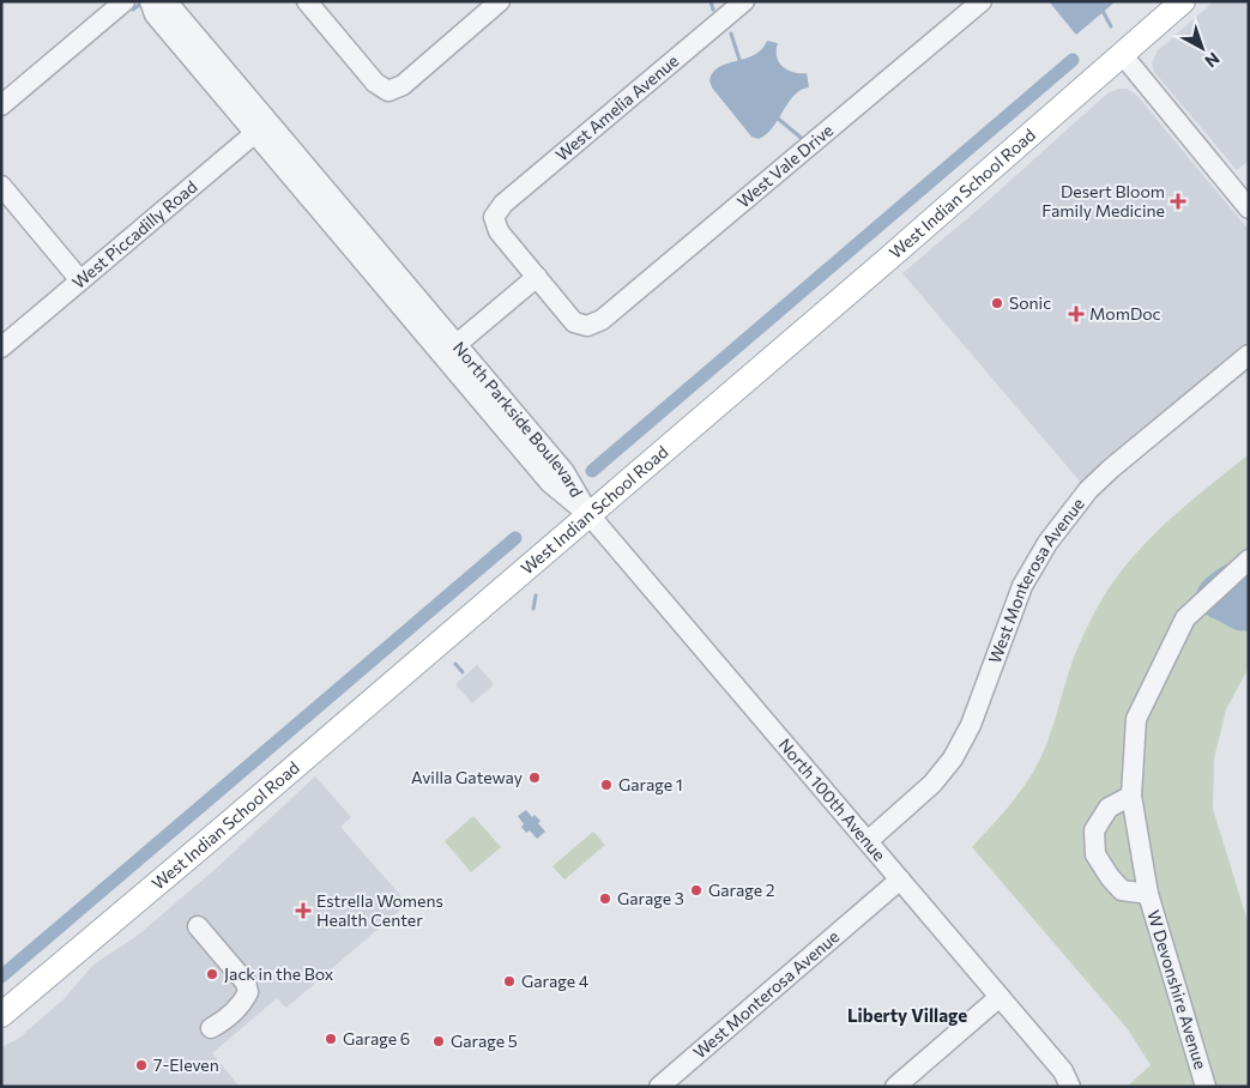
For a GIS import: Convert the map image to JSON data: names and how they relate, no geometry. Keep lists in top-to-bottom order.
{
  "streets": {
    "main road": ["West Indian School Road"],
    "street": [
      "West Amelia Avenue",
      "West Vale Drive",
      "West Piccadilly Road",
      "North Parkside Boulevard",
      "West Monterosa Avenue",
      "North 100th Avenue",
      "W Devonshire Avenue"
    ]
  },
  "crossings": [
    ["West Amelia Avenue", "West Vale Drive"],
    ["West Indian School Road", "North Parkside Boulevard"],
    ["West Indian School Road", "North 100th Avenue"],
    ["West Piccadilly Road", "North Parkside Boulevard"],
    ["North Parkside Boulevard", "North 100th Avenue"],
    ["West Monterosa Avenue", "North 100th Avenue"]
  ],
  "districts": ["Liberty Village"],
  "places": {
    "health": ["Desert Bloom Family Medicine", "MomDoc", "Estrella Womens Health Center"],
    "other": [
      "Sonic",
      "Avilla Gateway",
      "Garage 1",
      "Garage 2",
      "Garage 3",
      "Jack in the Box",
      "Garage 4",
      "Garage 6",
      "Garage 5",
      "7-Eleven"
    ]
  },
  "north": "bottom right"
}
